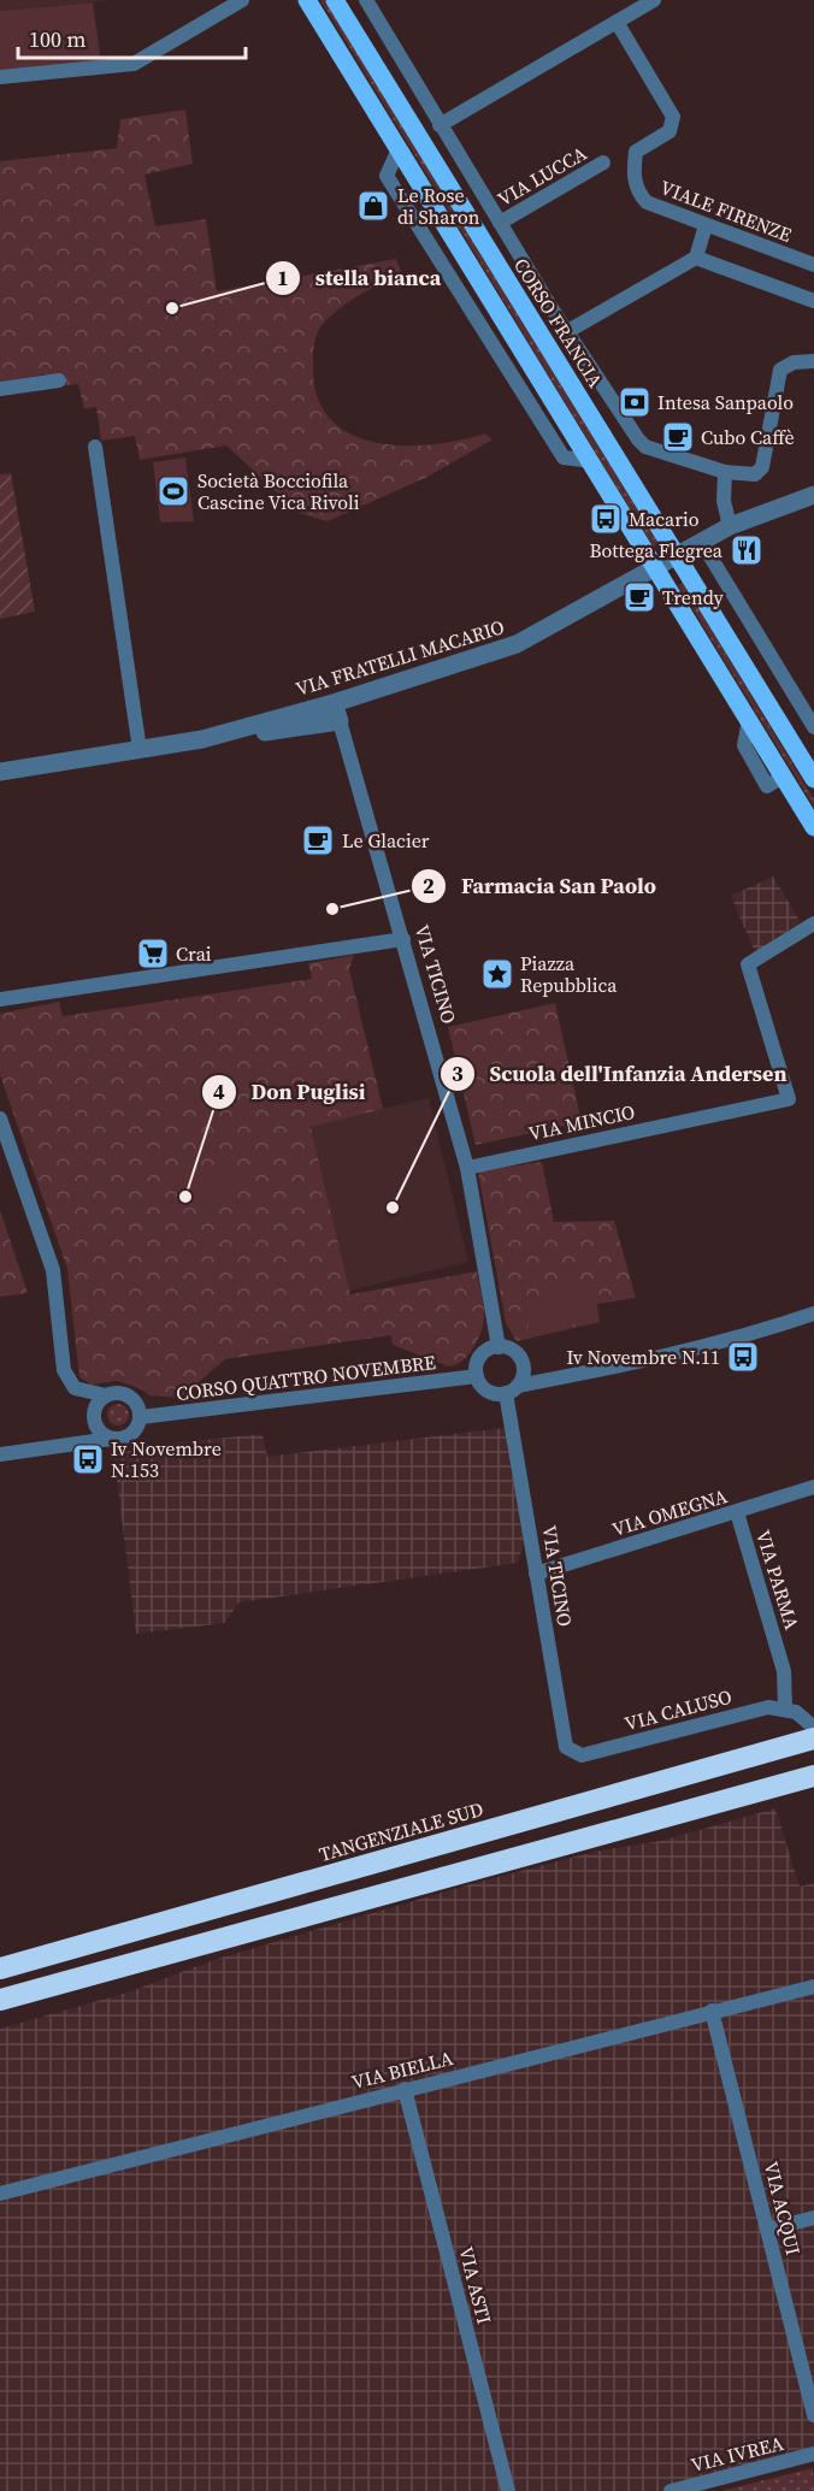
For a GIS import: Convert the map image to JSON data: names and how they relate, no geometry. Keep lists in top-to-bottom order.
{
  "streets": {
    "highway": ["TANGENZIALE SUD"],
    "main road": ["CORSO FRANCIA"],
    "street": [
      "VIA LUCCA",
      "VIALE FIRENZE",
      "VIA FRATELLI MACARIO",
      "VIA TICINO",
      "VIA MINCIO",
      "CORSO QUATTRO NOVEMBRE",
      "VIA OMEGNA",
      "VIA PARMA",
      "VIA CALUSO",
      "VIA BIELLA",
      "VIA ACQUI",
      "VIA ASTI",
      "VIA IVREA"
    ]
  },
  "crossings": [
    ["VIA LUCCA", "CORSO FRANCIA"],
    ["CORSO FRANCIA", "VIA FRATELLI MACARIO"],
    ["VIA FRATELLI MACARIO", "VIA TICINO"],
    ["VIA TICINO", "VIA MINCIO"],
    ["VIA TICINO", "CORSO QUATTRO NOVEMBRE"],
    ["VIA TICINO", "VIA OMEGNA"],
    ["VIA TICINO", "VIA CALUSO"],
    ["VIA OMEGNA", "VIA PARMA"],
    ["VIA PARMA", "VIA CALUSO"],
    ["VIA BIELLA", "VIA ACQUI"],
    ["VIA BIELLA", "VIA ASTI"]
  ],
  "places": {
    "shop": ["Le Rose di Sharon"],
    "other": [
      "stella bianca",
      "Farmacia San Paolo",
      "Don Puglisi",
      "Scuola dell'Infanzia Andersen"
    ],
    "bank": ["Intesa Sanpaolo"],
    "cafe": ["Cubo Caffè", "Trendy", "Le Glacier"],
    "sports": ["Società Bocciofila Cascine Vica Rivoli"],
    "bus stop": ["Macario", "Iv Novembre N.11", "Iv Novembre N.153"],
    "restaurant": ["Bottega Flegrea"],
    "supermarket": ["Crai"],
    "place": ["Piazza Repubblica"]
  },
  "scale_bar": "100 m"
}
